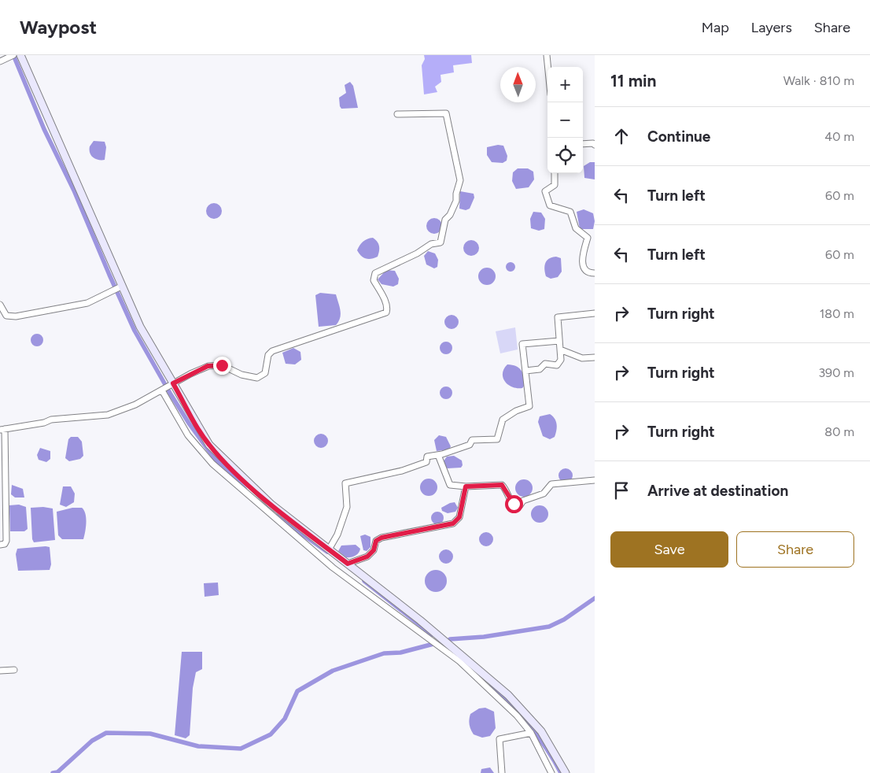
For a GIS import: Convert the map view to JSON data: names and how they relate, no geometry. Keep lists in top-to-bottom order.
{
  "north": "top",
  "page": {
    "header": "Waypost",
    "nav": ["Map", "Layers", "Share"],
    "heading": ["11 min", "Walk · 810 m"],
    "map_buttons": ["+", "−"],
    "list": [
      ["Continue", "40 m"],
      ["Turn left", "60 m"],
      ["Turn left", "60 m"],
      ["Turn right", "180 m"],
      ["Turn right", "390 m"],
      ["Turn right", "80 m"],
      "Arrive at destination"
    ],
    "buttons": ["Save", "Share"]
  }
}
